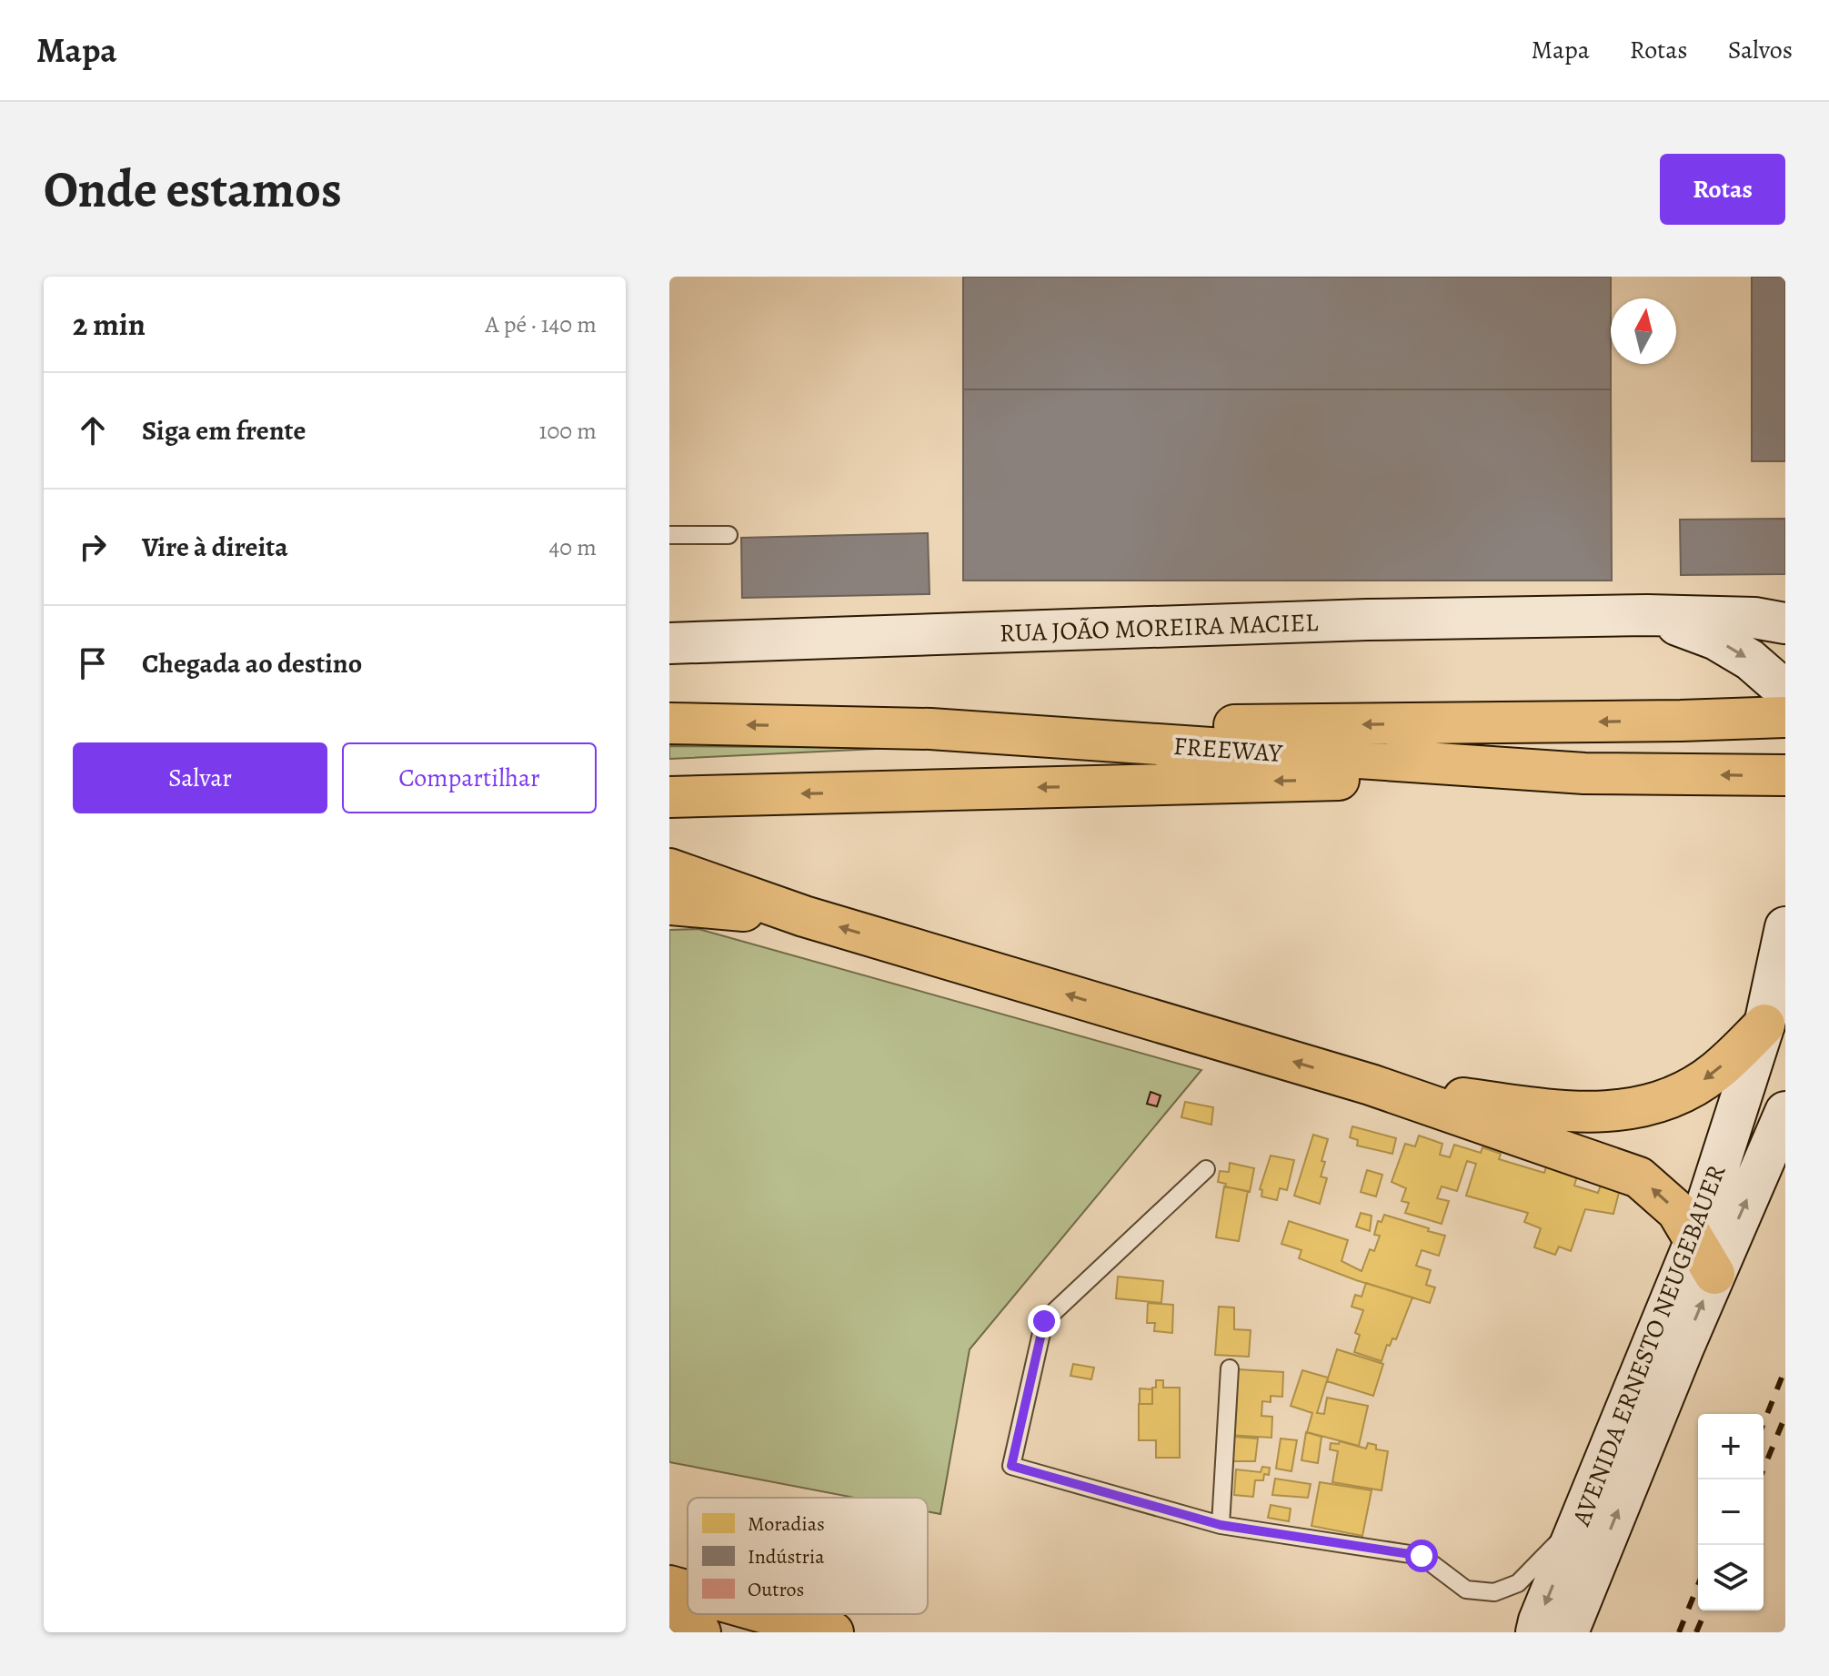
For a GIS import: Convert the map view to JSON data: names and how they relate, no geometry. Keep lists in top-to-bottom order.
{
  "streets": {
    "highway": ["FREEWAY"],
    "main road": ["RUA JOÃO MOREIRA MACIEL", "AVENIDA ERNESTO NEUGEBAUER"]
  },
  "legend": ["Moradias", "Indústria", "Outros"],
  "north": "top",
  "page": {
    "header": "Mapa",
    "nav": ["Mapa", "Rotas", "Salvos"],
    "buttons": [
      "Rotas",
      ["Salvar", "Compartilhar"]
    ],
    "title": "Onde estamos",
    "heading": ["2 min", "A pé · 140 m"],
    "list": [
      ["Siga em frente", "100 m"],
      ["Vire à direita", "40 m"],
      "Chegada ao destino"
    ],
    "map_buttons": ["+", "−"]
  }
}
